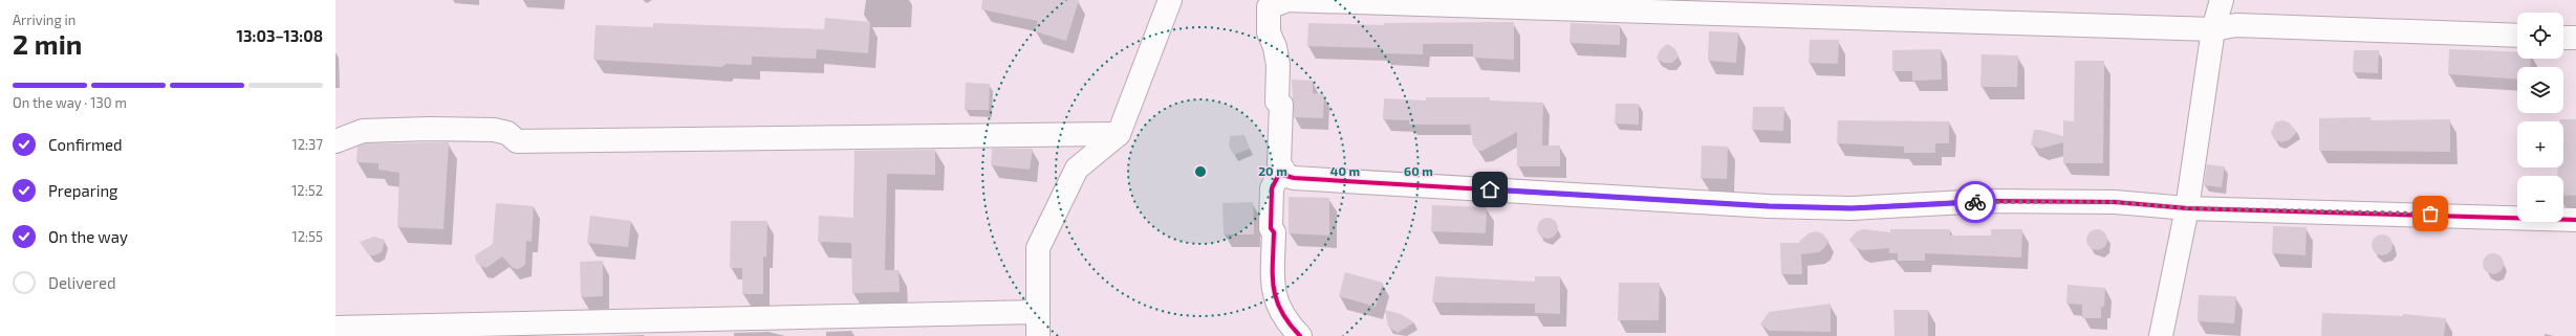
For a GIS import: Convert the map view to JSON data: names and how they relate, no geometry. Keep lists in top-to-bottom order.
{
  "page": {
    "heading": ["2 min", "Arriving in", "13:03–13:08"],
    "map_buttons": ["+", "−"],
    "bar": "On the way · 130 m",
    "list": [
      ["Confirmed", "12:37"],
      ["Preparing", "12:52"],
      ["On the way", "12:55"],
      "Delivered"
    ]
  },
  "rings": ["20 m", "40 m", "60 m"]
}
